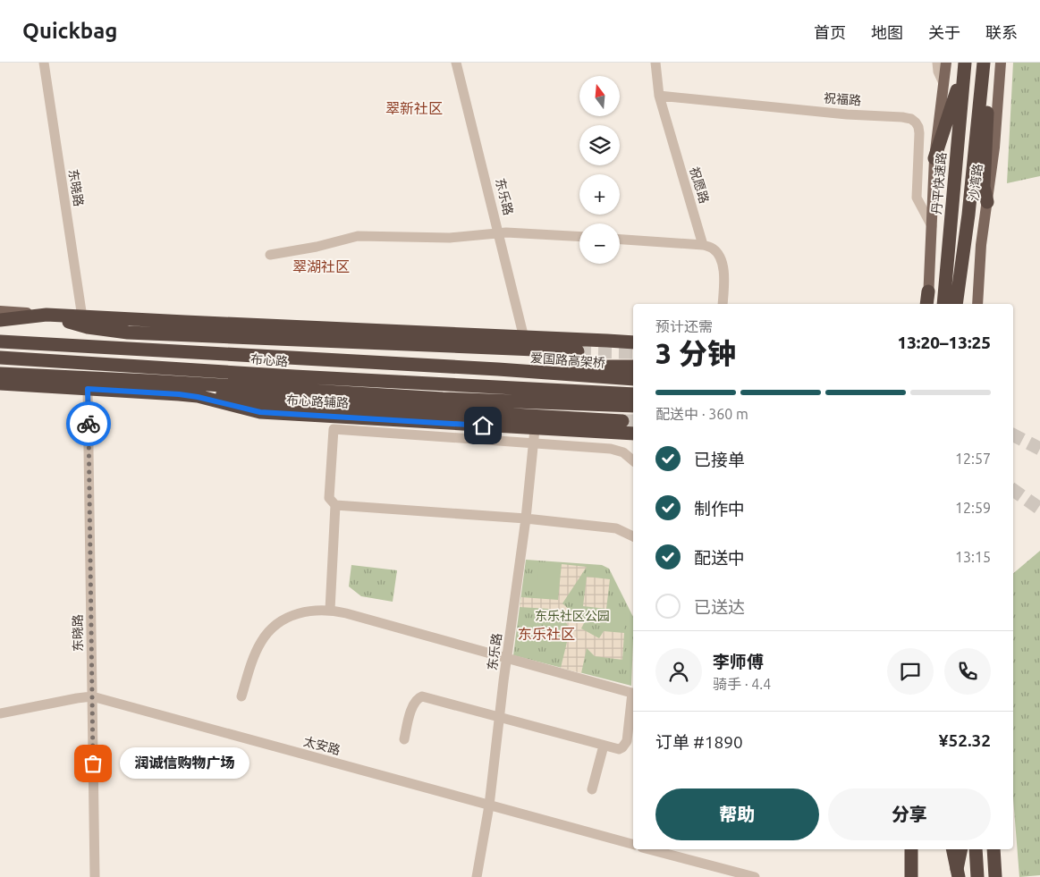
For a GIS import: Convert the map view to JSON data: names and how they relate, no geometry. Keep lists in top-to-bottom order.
{
  "streets": {
    "highway": [
      "丹平快速路",
      "布心路",
      "爱国路高架桥",
      "布心路辅路"
    ],
    "main road": ["沙湾路"],
    "street": [
      "祝福路",
      "祝愿路",
      "东晓路",
      "东乐路",
      "太安路"
    ]
  },
  "crossings": [
    ["祝福路", "祝愿路"],
    ["东晓路", "布心路辅路"],
    ["东晓路", "太安路"],
    ["东乐路", "布心路辅路"],
    ["东乐路", "太安路"],
    ["布心路", "爱国路高架桥"]
  ],
  "districts": ["翠新社区", "翠湖社区", "东乐社区"],
  "parks": ["东乐社区公园"],
  "places": ["润诚信购物广场"],
  "north": "top",
  "page": {
    "header": "Quickbag",
    "nav": [
      "首页",
      "地图",
      "关于",
      "联系"
    ],
    "map_buttons": ["+", "−"],
    "heading": ["3 分钟", "预计还需", "13:20–13:25"],
    "panel": [
      "李师傅",
      "骑手 · 4.4",
      "订单 #1890",
      "¥52.32"
    ],
    "bar": "配送中 · 360 m",
    "list": [
      ["已接单", "12:57"],
      ["制作中", "12:59"],
      ["配送中", "13:15"],
      "已送达"
    ],
    "bubble": "润诚信购物广场",
    "buttons": ["帮助", "分享"]
  }
}
